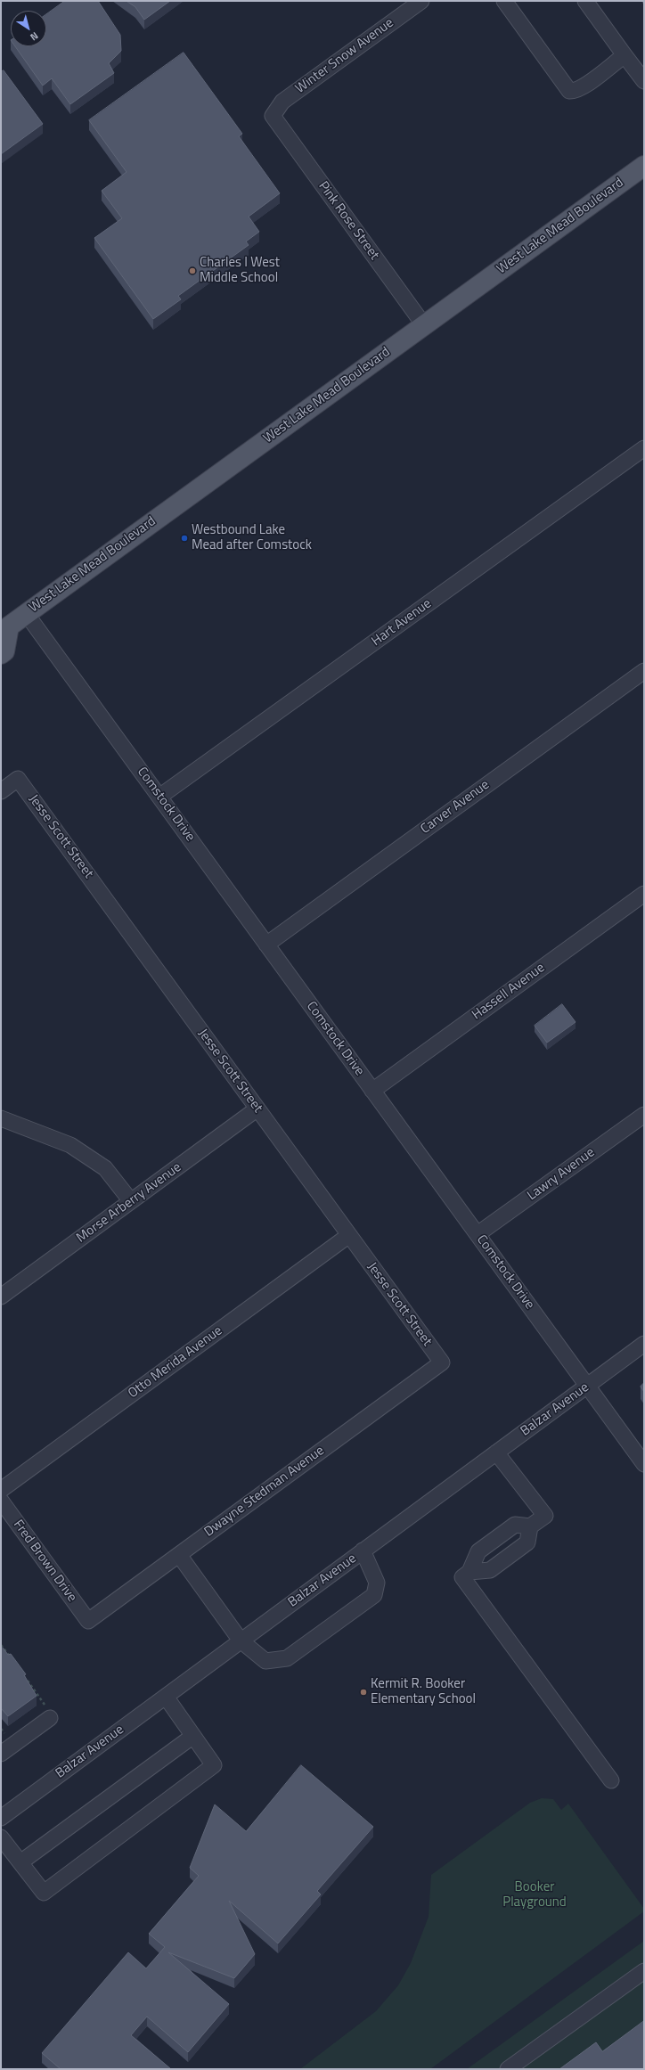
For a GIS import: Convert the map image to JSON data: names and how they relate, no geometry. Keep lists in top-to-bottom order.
{
  "streets": {
    "main road": ["West Lake Mead Boulevard"],
    "street": [
      "Winter Snow Avenue",
      "Pink Rose Street",
      "Hart Avenue",
      "Comstock Drive",
      "Carver Avenue",
      "Jesse Scott Street",
      "Hassell Avenue",
      "Lawry Avenue",
      "Morse Arberry Avenue",
      "Otto Merida Avenue",
      "Balzar Avenue",
      "Dwayne Stedman Avenue",
      "Fred Brown Drive"
    ]
  },
  "crossings": [
    ["Winter Snow Avenue", "Pink Rose Street"],
    ["Pink Rose Street", "West Lake Mead Boulevard"],
    ["West Lake Mead Boulevard", "Comstock Drive"],
    ["Hart Avenue", "Comstock Drive"],
    ["Comstock Drive", "Carver Avenue"],
    ["Comstock Drive", "Hassell Avenue"],
    ["Comstock Drive", "Lawry Avenue"],
    ["Comstock Drive", "Balzar Avenue"],
    ["Jesse Scott Street", "Morse Arberry Avenue"],
    ["Jesse Scott Street", "Otto Merida Avenue"],
    ["Jesse Scott Street", "Dwayne Stedman Avenue"],
    ["Dwayne Stedman Avenue", "Fred Brown Drive"]
  ],
  "parks": ["Booker Playground"],
  "places": ["Charles I West Middle School", "Westbound Lake Mead after Comstock", "Kermit R. Booker Elementary School"],
  "north": "bottom right"
}
